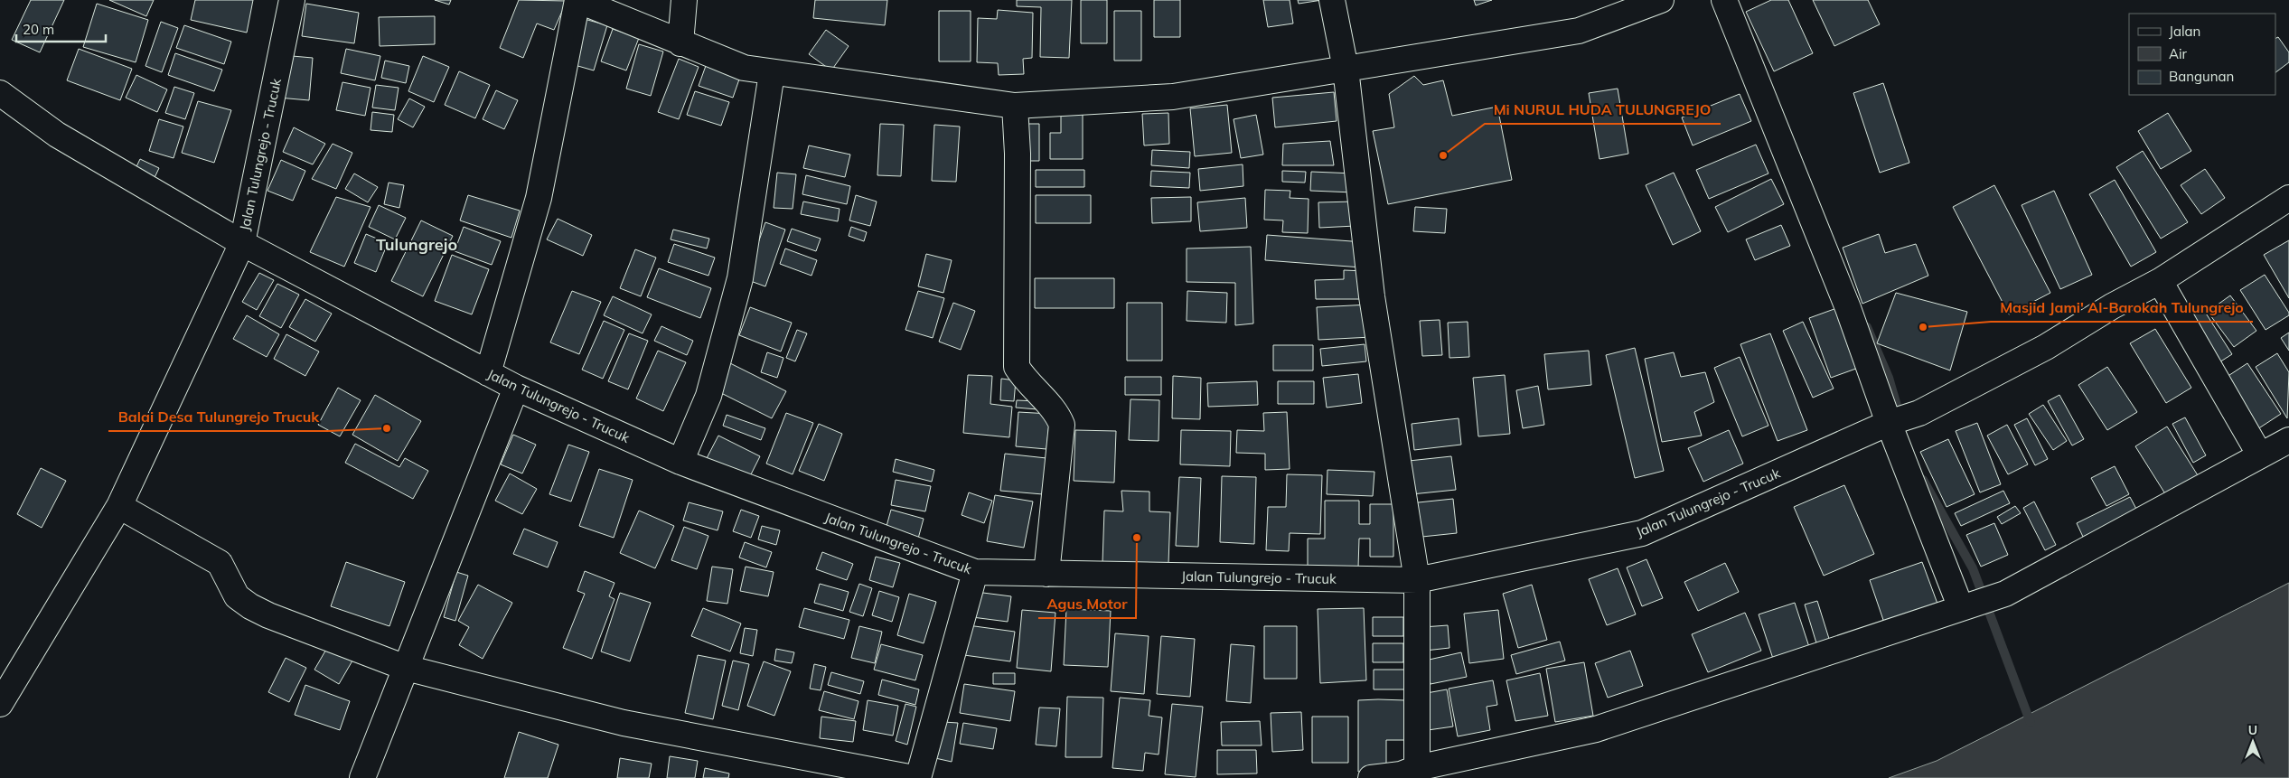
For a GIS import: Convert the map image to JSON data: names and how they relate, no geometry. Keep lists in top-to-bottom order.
{
  "streets": {
    "street": ["Jalan Tulungrejo - Trucuk"]
  },
  "districts": ["Tulungrejo"],
  "places": [
    "Mi NURUL HUDA TULUNGREJO",
    "Masjid Jami' Al-Barokah Tulungrejo",
    "Balai Desa Tulungrejo Trucuk",
    "Agus Motor"
  ],
  "legend": ["Jalan", "Air", "Bangunan"],
  "scale_bar": "20 m",
  "north": "top"
}
